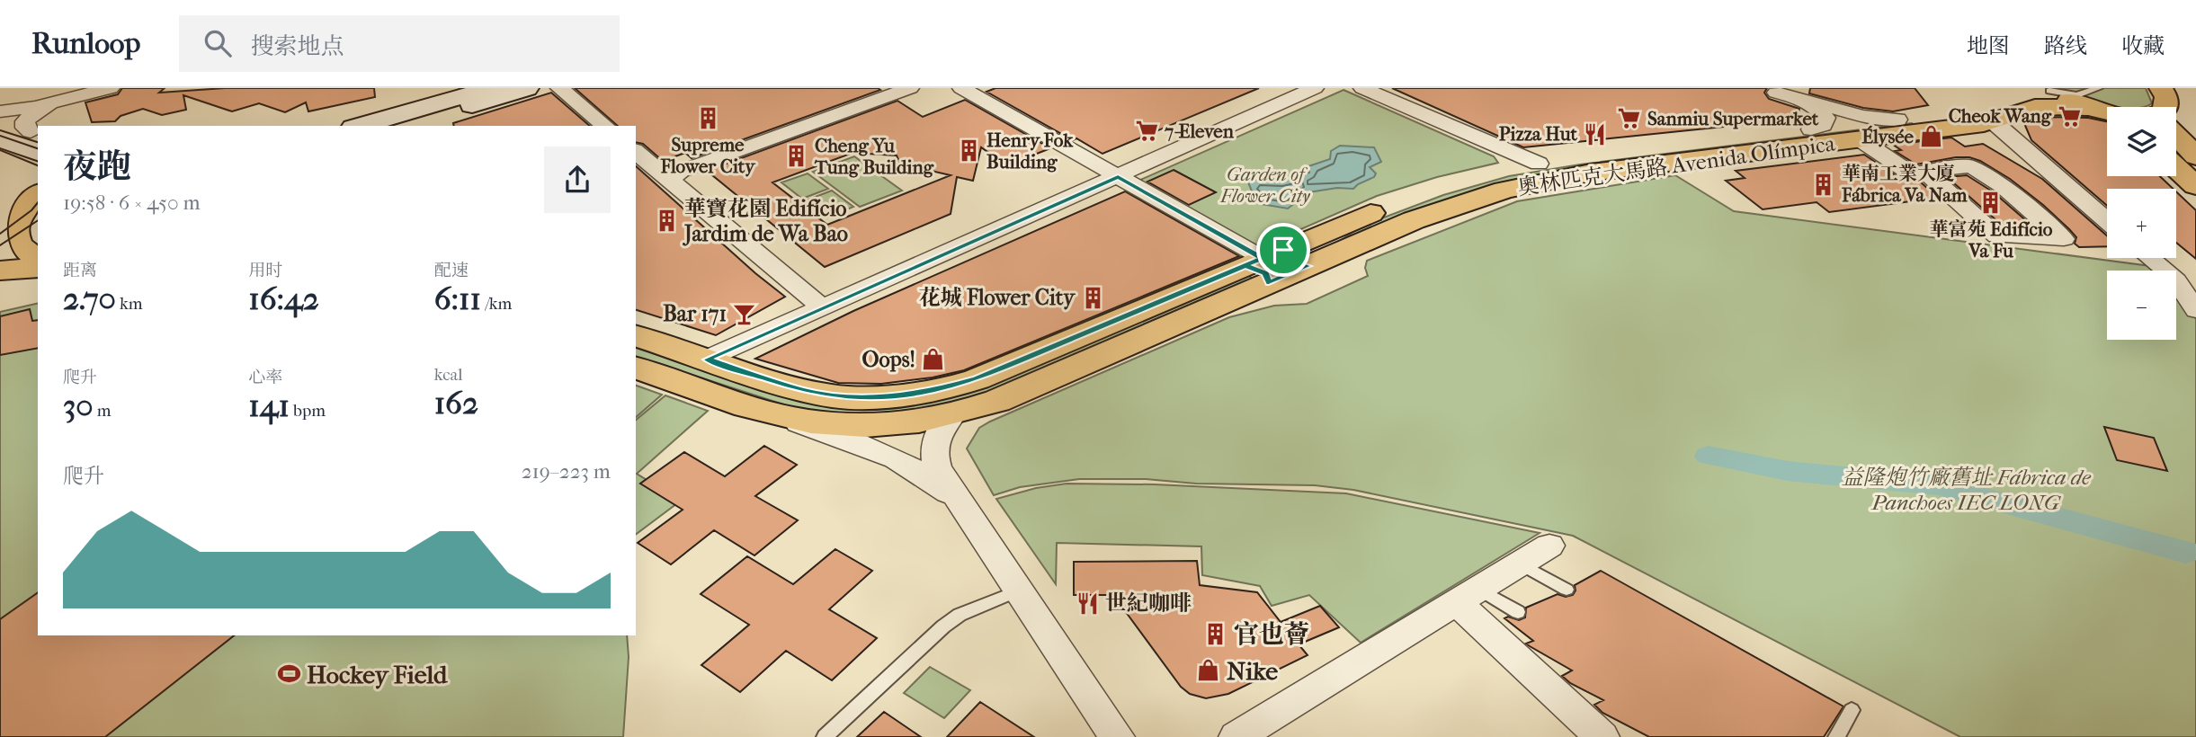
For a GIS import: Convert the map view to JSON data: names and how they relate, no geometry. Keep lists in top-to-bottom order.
{
  "streets": {
    "main road": ["奧林匹克大馬路 Avenida Olímpica"]
  },
  "parks": ["Garden of Flower City", "益隆炮竹廠舊址 Fábrica de Panchoes IEC LONG"],
  "places": {
    "supermarket": ["Cheok Wang", "Sanmiu Supermarket", "7-Eleven"],
    "building": [
      "Supreme Flower City",
      "Henry Fok Building",
      "Cheng Yu Tung Building",
      "華南工業大廈 Fábrica Va Nam",
      "華富苑 Edifício Va Fu",
      "華寶花園 Edifício Jardim de Wa Bao",
      "花城 Flower City",
      "官也薈"
    ],
    "restaurant": ["Pizza Hut", "世紀咖啡"],
    "shop": ["Élysée", "Oops!", "Nike"],
    "bar": ["Bar 171"],
    "sports": ["Hockey Field"]
  },
  "page": {
    "header": "Runloop",
    "search": "搜索地点",
    "nav": ["地图", "路线", "收藏"],
    "map_buttons": ["+", "−"],
    "heading": ["夜跑", "19:58 · 6 × 450 m"],
    "stats": [
      ["距离", "2.70 km"],
      ["用时", "16:42"],
      ["配速", "6:11 /km"],
      ["爬升", "30 m"],
      ["心率", "141 bpm"],
      ["kcal", "162"]
    ],
    "chart": ["爬升", "219–223 m"]
  }
}
